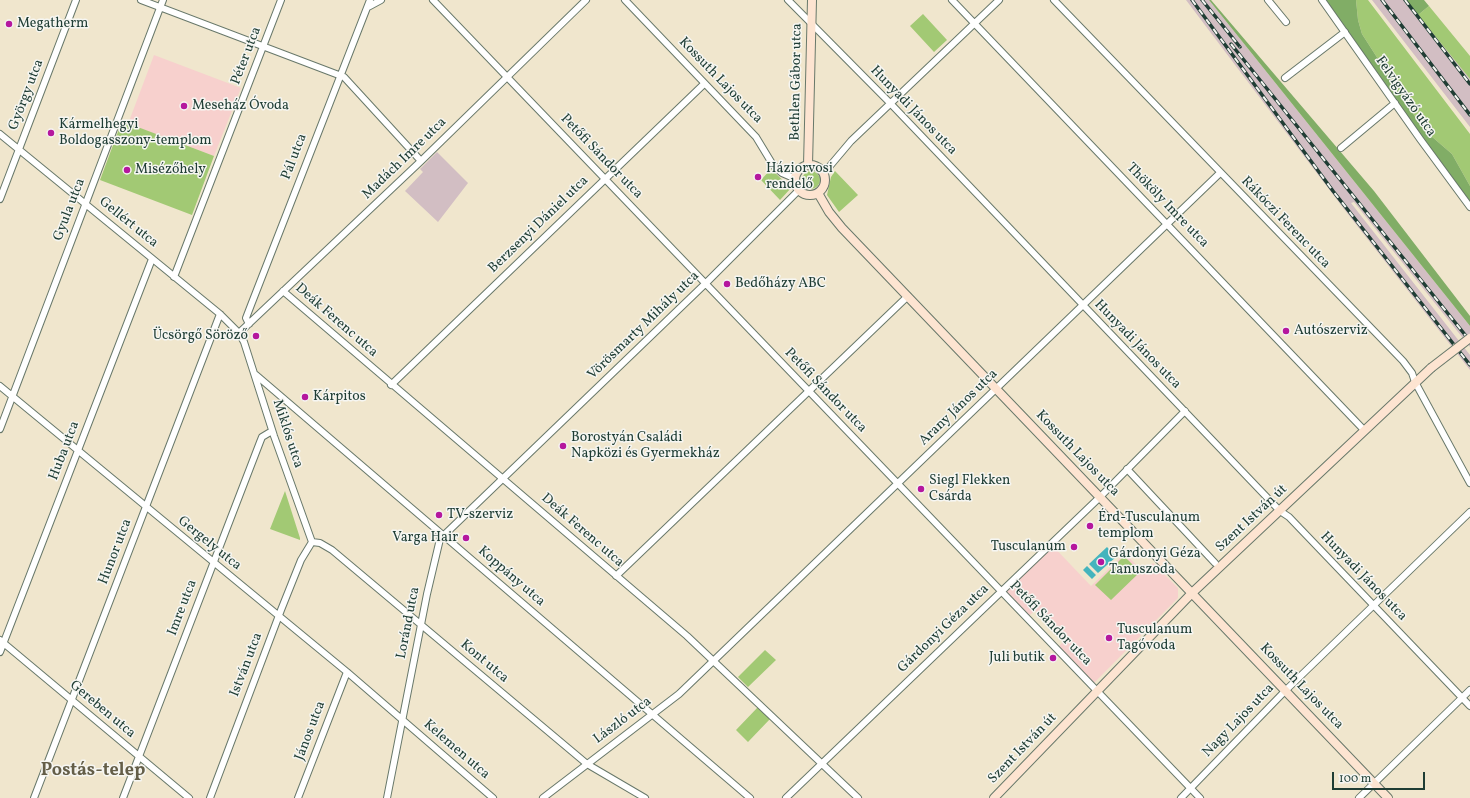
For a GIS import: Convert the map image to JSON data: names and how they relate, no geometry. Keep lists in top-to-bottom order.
{
  "streets": {
    "street": [
      "Péter utca",
      "Kossuth Lajos utca",
      "Bethlen Gábor utca",
      "György utca",
      "Felvigyázó utca",
      "Hunyadi János utca",
      "Pál utca",
      "Petőfi Sándor utca",
      "Madách Imre utca",
      "Thököly Imre utca",
      "Gyula utca",
      "Gellért utca",
      "Rákóczi Ferenc utca",
      "Berzsenyi Dániel utca",
      "Deák Ferenc utca",
      "Vörösmarty Mihály utca",
      "Arany János utca",
      "Miklós utca",
      "Huba utca",
      "Szent István út",
      "Gergely utca",
      "Hunor utca",
      "Koppány utca",
      "Imre utca",
      "Loránd utca",
      "Gárdonyi Géza utca",
      "Kont utca",
      "István utca",
      "Gereben utca",
      "László utca",
      "Nagy Lajos utca",
      "János utca",
      "Kelemen utca"
    ]
  },
  "crossings": [
    ["Péter utca", "Gellért utca"],
    ["Kossuth Lajos utca", "Bethlen Gábor utca"],
    ["Kossuth Lajos utca", "Berzsenyi Dániel utca"],
    ["Kossuth Lajos utca", "Vörösmarty Mihály utca"],
    ["Kossuth Lajos utca", "Arany János utca"],
    ["Kossuth Lajos utca", "Szent István út"],
    ["Kossuth Lajos utca", "Gárdonyi Géza utca"],
    ["Kossuth Lajos utca", "Nagy Lajos utca"],
    ["Bethlen Gábor utca", "Hunyadi János utca"],
    ["Bethlen Gábor utca", "Vörösmarty Mihály utca"],
    ["György utca", "Gellért utca"],
    ["Hunyadi János utca", "Arany János utca"],
    ["Hunyadi János utca", "Szent István út"],
    ["Hunyadi János utca", "Gárdonyi Géza utca"],
    ["Hunyadi János utca", "Nagy Lajos utca"],
    ["Pál utca", "Madách Imre utca"],
    ["Petőfi Sándor utca", "Madách Imre utca"],
    ["Petőfi Sándor utca", "Berzsenyi Dániel utca"],
    ["Petőfi Sándor utca", "Vörösmarty Mihály utca"],
    ["Petőfi Sándor utca", "Arany János utca"],
    ["Petőfi Sándor utca", "Szent István út"],
    ["Petőfi Sándor utca", "Gárdonyi Géza utca"],
    ["Petőfi Sándor utca", "Nagy Lajos utca"],
    ["Madách Imre utca", "Gellért utca"],
    ["Madách Imre utca", "Deák Ferenc utca"],
    ["Madách Imre utca", "Miklós utca"],
    ["Thököly Imre utca", "Arany János utca"],
    ["Thököly Imre utca", "Szent István út"],
    ["Gyula utca", "Gellért utca"],
    ["Gyula utca", "Gergely utca"],
    ["Gellért utca", "Miklós utca"],
    ["Gellért utca", "Huba utca"],
    ["Gellért utca", "Hunor utca"],
    ["Rákóczi Ferenc utca", "Arany János utca"],
    ["Rákóczi Ferenc utca", "Szent István út"],
    ["Berzsenyi Dániel utca", "Deák Ferenc utca"],
    ["Deák Ferenc utca", "Vörösmarty Mihály utca"],
    ["Deák Ferenc utca", "Arany János utca"],
    ["Deák Ferenc utca", "Loránd utca"],
    ["Deák Ferenc utca", "Gárdonyi Géza utca"],
    ["Deák Ferenc utca", "László utca"],
    ["Vörösmarty Mihály utca", "Loránd utca"],
    ["Arany János utca", "László utca"],
    ["Miklós utca", "Koppány utca"],
    ["Miklós utca", "Imre utca"],
    ["Miklós utca", "Kont utca"],
    ["Miklós utca", "István utca"],
    ["Huba utca", "Gergely utca"],
    ["Huba utca", "Gereben utca"],
    ["Gergely utca", "Hunor utca"],
    ["Gergely utca", "Imre utca"],
    ["Gergely utca", "Loránd utca"],
    ["Gergely utca", "István utca"],
    ["Gergely utca", "János utca"],
    ["Gergely utca", "Kelemen utca"],
    ["Hunor utca", "Gereben utca"],
    ["Koppány utca", "Loránd utca"],
    ["Koppány utca", "László utca"],
    ["Imre utca", "Gereben utca"],
    ["Loránd utca", "Kont utca"],
    ["Loránd utca", "Kelemen utca"],
    ["Kont utca", "István utca"],
    ["Kont utca", "László utca"]
  ],
  "districts": ["Postás-telep"],
  "places": [
    "Megatherm",
    "Meseház Óvoda",
    "Kármelhegyi Boldogasszony-templom",
    "Misézőhely",
    "Háziorvosi rendelő",
    "Bedőházy ABC",
    "Autószerviz",
    "Ücsörgő Söröző",
    "Kárpitos",
    "Borostyán Családi Napközi és Gyermekház",
    "Siegl Flekken Csárda",
    "TV-szerviz",
    "Érd-Tusculanum templom",
    "Varga Hair",
    "Tusculanum",
    "Gárdonyi Géza Tanuszoda",
    "Tusculanum Tagóvoda",
    "Juli butik"
  ],
  "scale_bar": "100 m"
}
